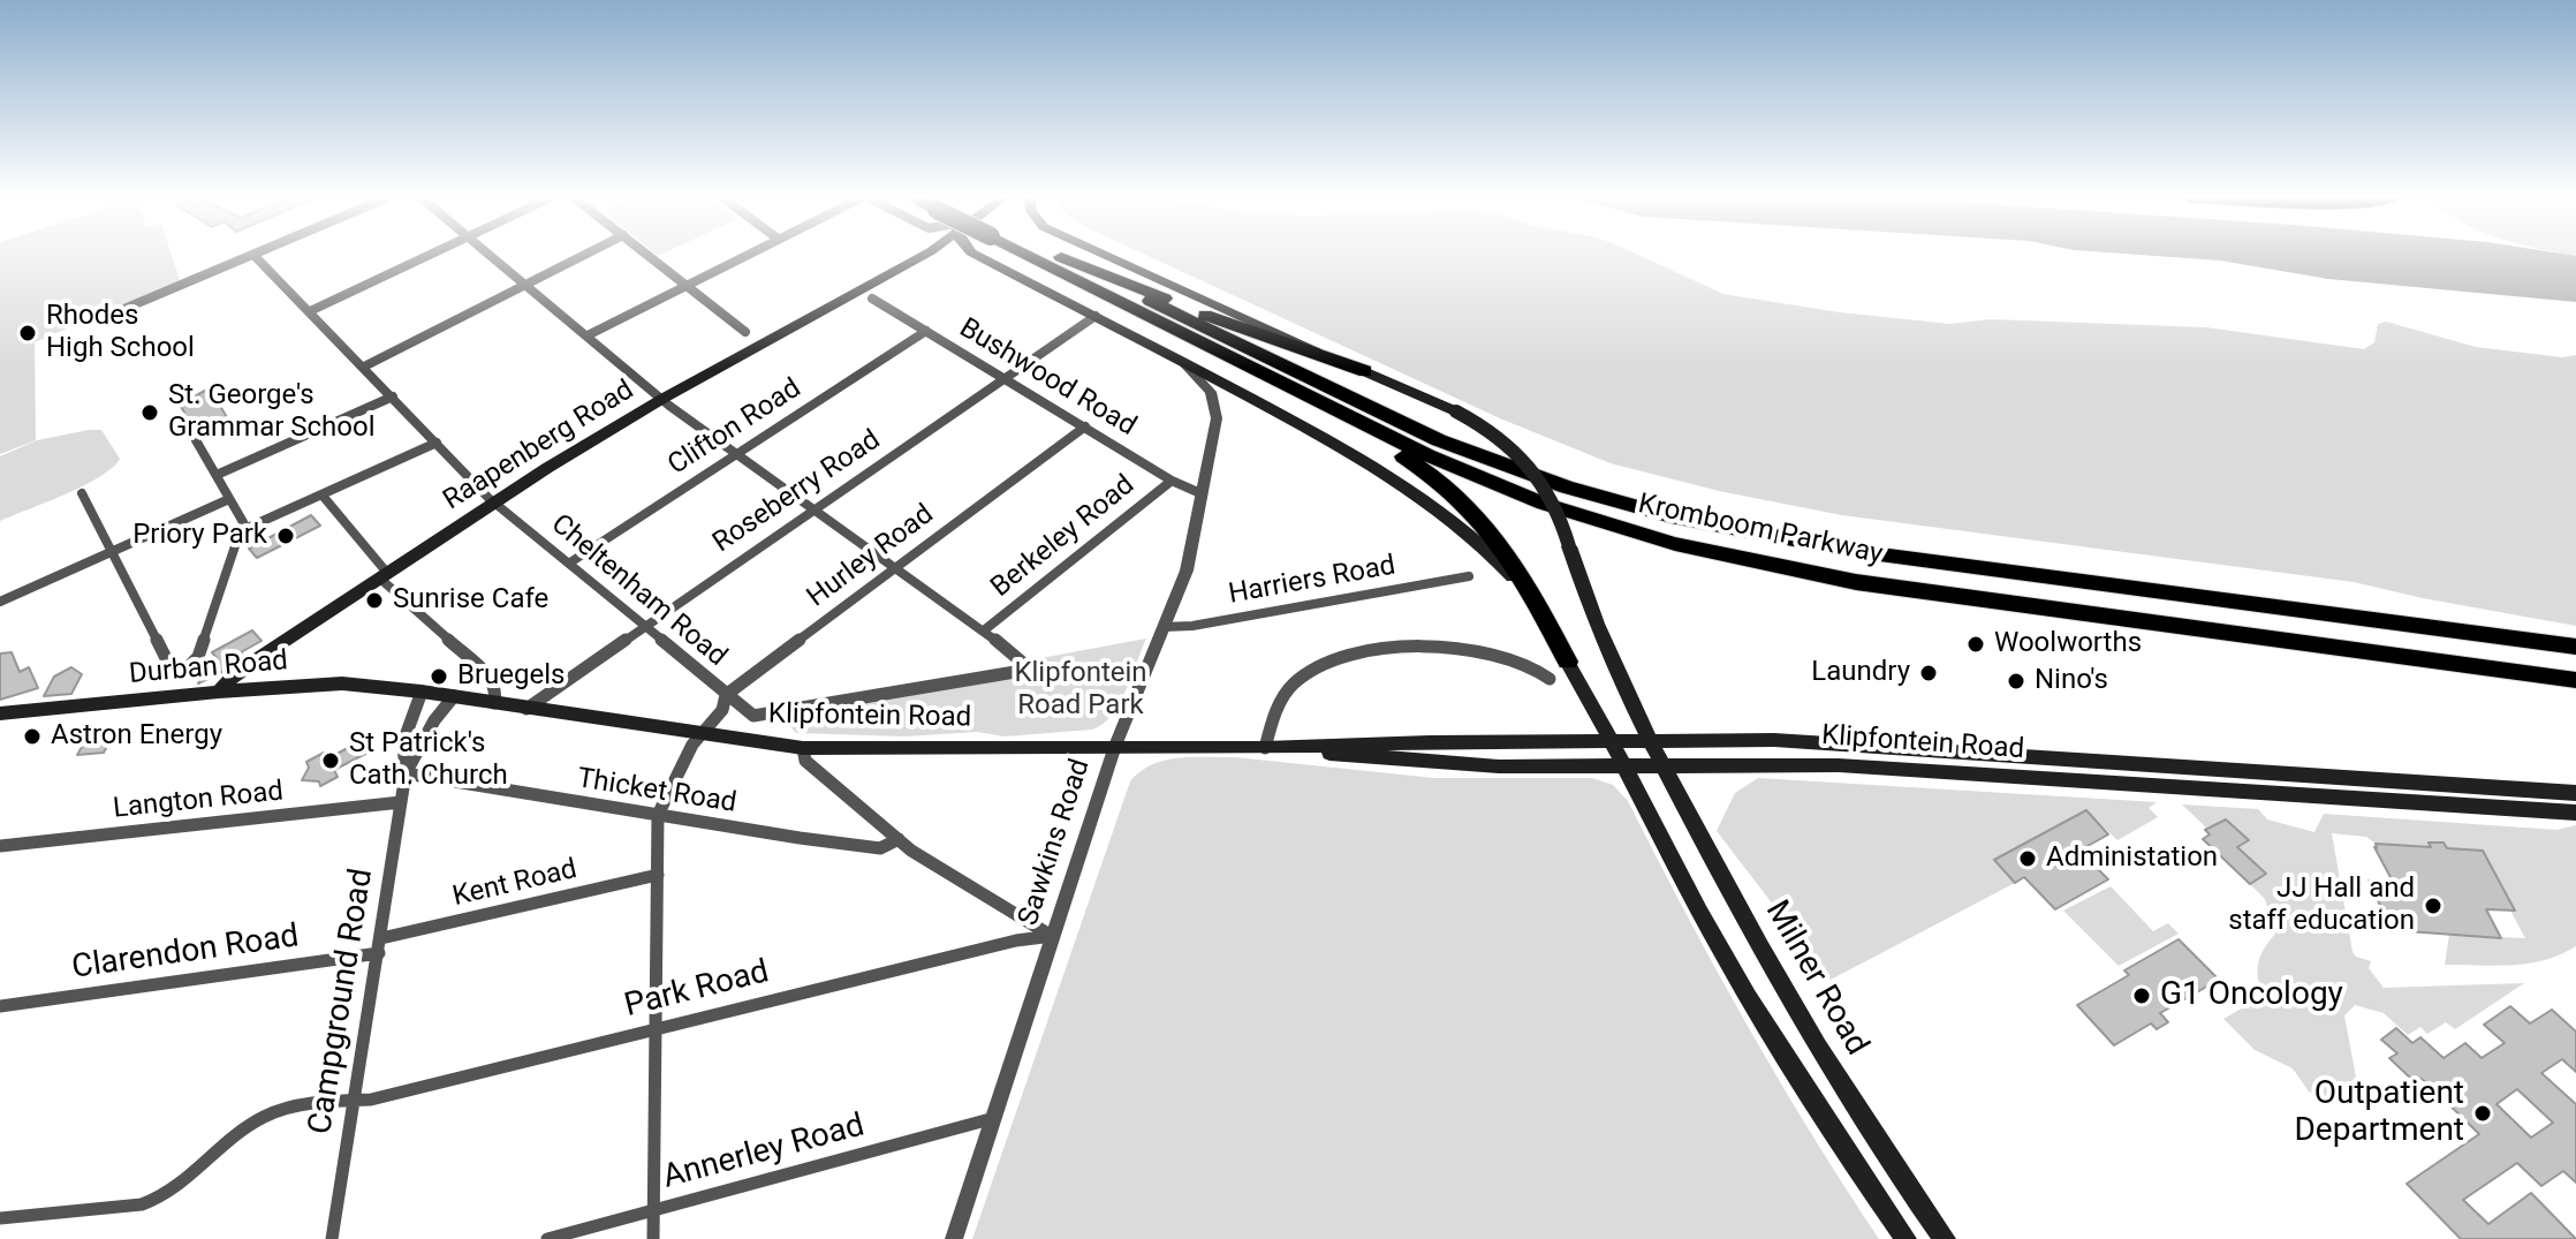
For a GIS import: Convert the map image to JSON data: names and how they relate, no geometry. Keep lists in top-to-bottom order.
{
  "streets": {
    "highway": ["Kromboom Parkway"],
    "main road": [
      "Raapenberg Road",
      "Durban Road",
      "Klipfontein Road",
      "Sawkins Road",
      "Milner Road"
    ],
    "street": [
      "Bushwood Road",
      "Clifton Road",
      "Roseberry Road",
      "Berkeley Road",
      "Hurley Road",
      "Harriers Road",
      "Cheltenham Road",
      "Thicket Road",
      "Langton Road",
      "Kent Road",
      "Clarendon Road",
      "Park Road",
      "Campground Road",
      "Annerley Road"
    ]
  },
  "crossings": [
    ["Bushwood Road", "Clifton Road"],
    ["Bushwood Road", "Roseberry Road"],
    ["Bushwood Road", "Berkeley Road"],
    ["Bushwood Road", "Hurley Road"],
    ["Bushwood Road", "Sawkins Road"],
    ["Clifton Road", "Cheltenham Road"],
    ["Raapenberg Road", "Cheltenham Road"],
    ["Raapenberg Road", "Durban Road"],
    ["Roseberry Road", "Cheltenham Road"],
    ["Roseberry Road", "Klipfontein Road"],
    ["Roseberry Road", "Sawkins Road"],
    ["Berkeley Road", "Cheltenham Road"],
    ["Hurley Road", "Cheltenham Road"],
    ["Hurley Road", "Klipfontein Road"],
    ["Hurley Road", "Thicket Road"],
    ["Harriers Road", "Sawkins Road"],
    ["Durban Road", "Klipfontein Road"],
    ["Durban Road", "Campground Road"],
    ["Klipfontein Road", "Sawkins Road"],
    ["Klipfontein Road", "Milner Road"],
    ["Klipfontein Road", "Campground Road"],
    ["Thicket Road", "Campground Road"],
    ["Langton Road", "Campground Road"],
    ["Sawkins Road", "Park Road"],
    ["Sawkins Road", "Annerley Road"],
    ["Kent Road", "Campground Road"],
    ["Clarendon Road", "Campground Road"],
    ["Park Road", "Campground Road"]
  ],
  "parks": ["Klipfontein Road Park"],
  "places": [
    "Rhodes High School",
    "St. George's Grammar School",
    "Priory Park",
    "Sunrise Cafe",
    "Woolworths",
    "Laundry",
    "Bruegels",
    "Nino's",
    "Astron Energy",
    "St Patrick's Cath. Church",
    "Administation",
    "JJ Hall and staff education",
    "G1 Oncology",
    "Outpatient Department"
  ]
}
